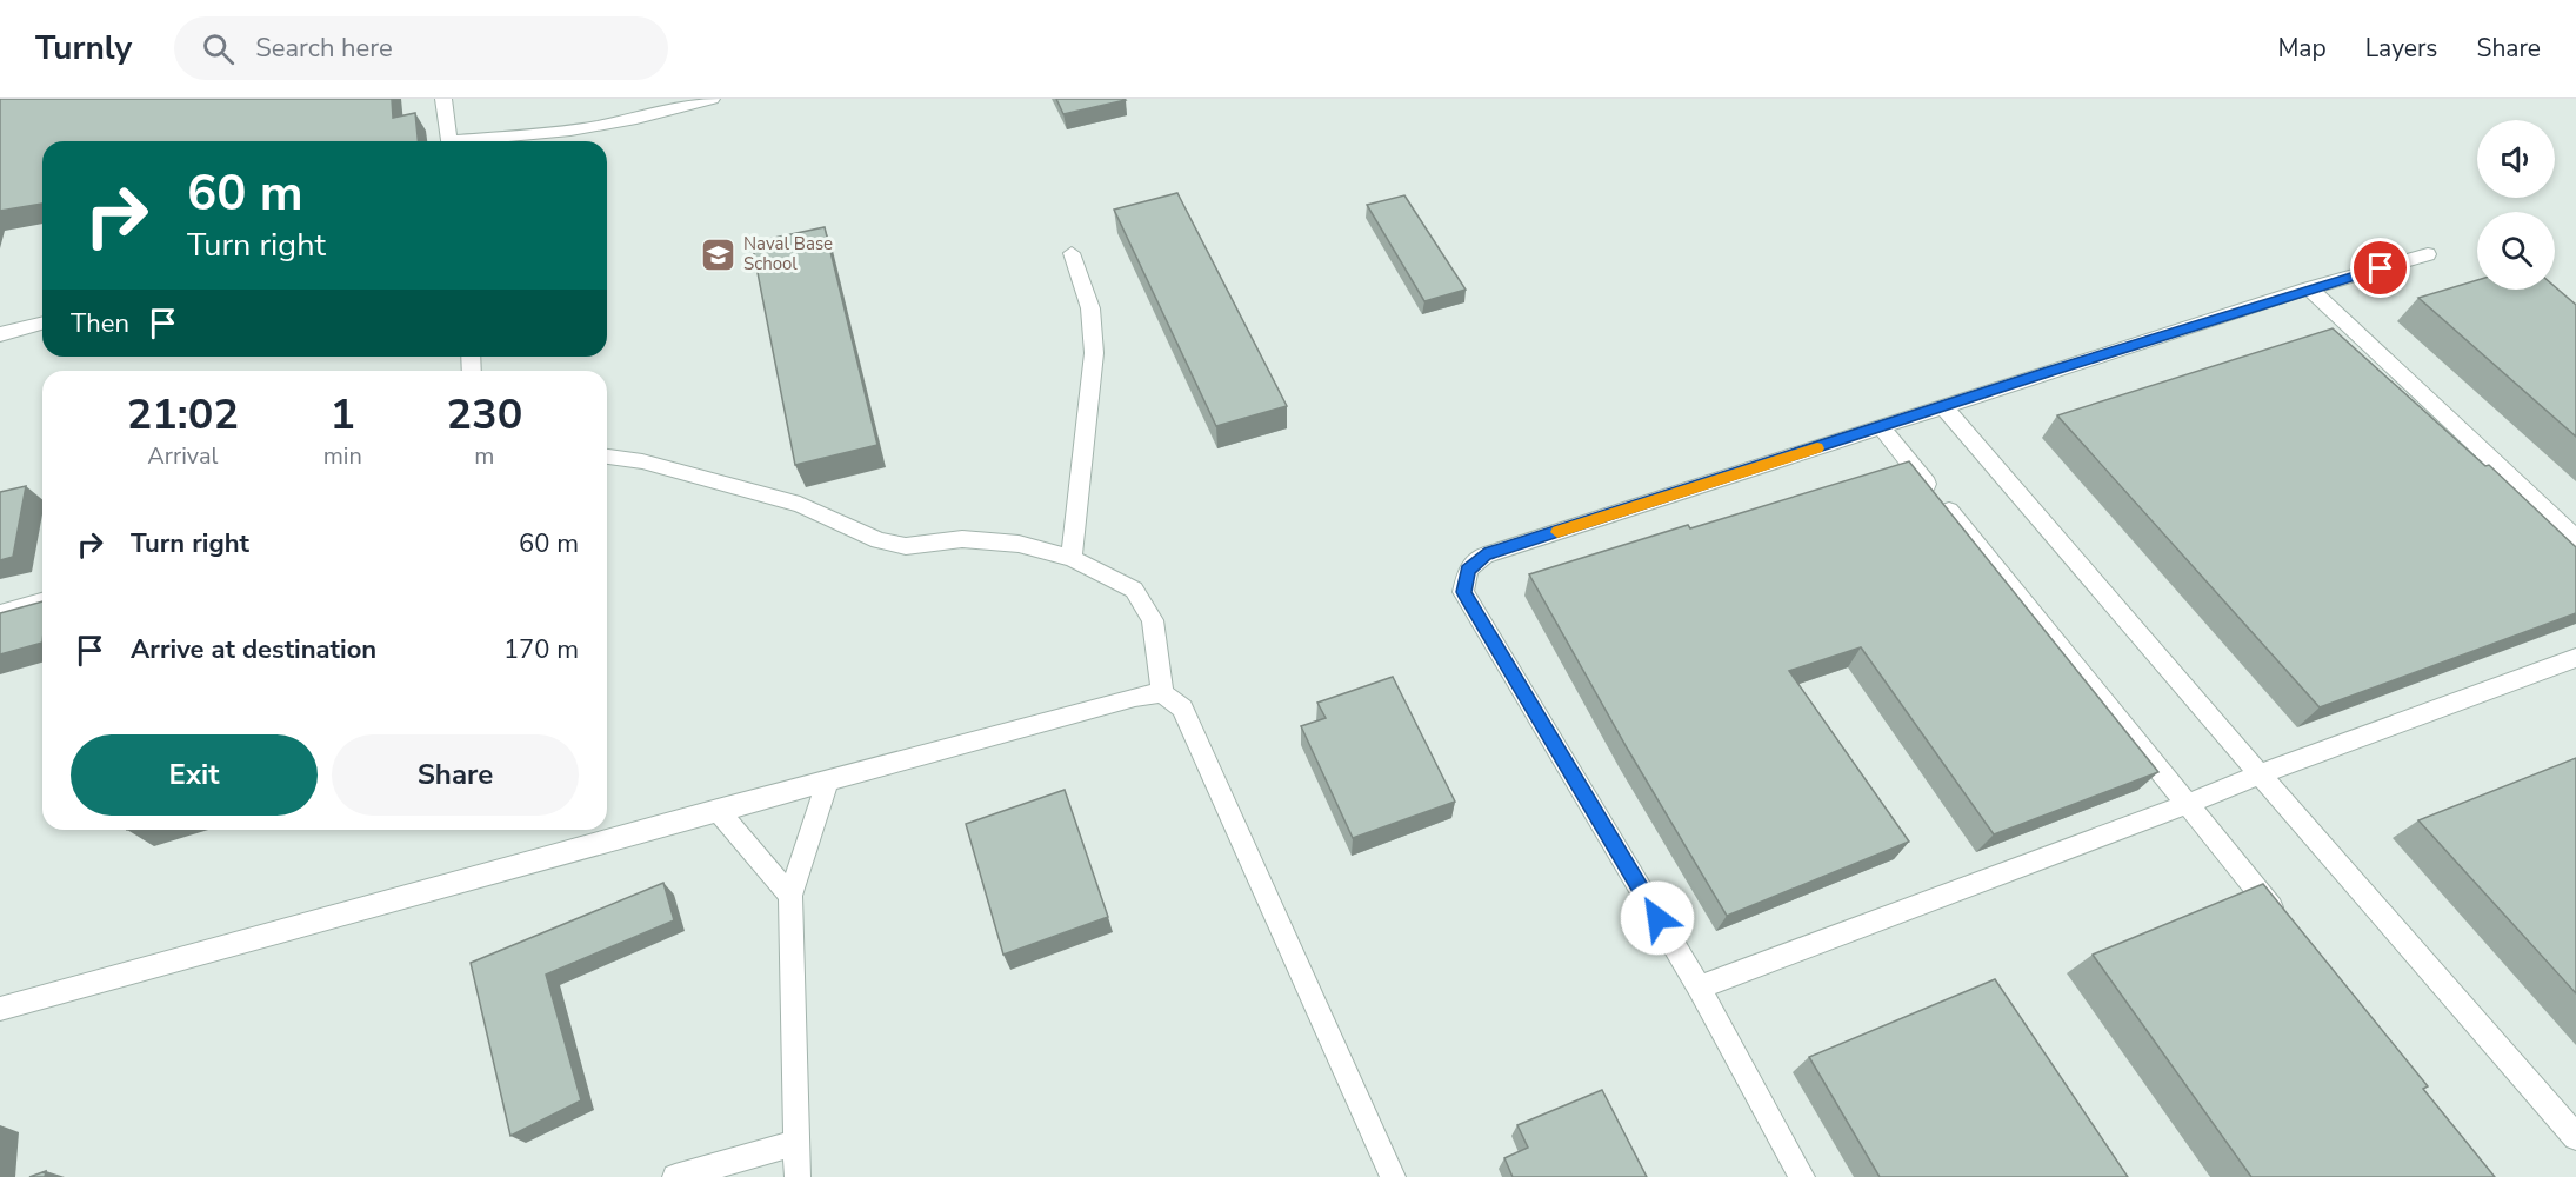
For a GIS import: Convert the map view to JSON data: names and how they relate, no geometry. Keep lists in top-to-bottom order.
{
  "places": {
    "school or university": ["Naval Base School"]
  },
  "page": {
    "header": "Turnly",
    "search": "Search here",
    "nav": ["Map", "Layers", "Share"],
    "turn": ["60 m", "Turn right"],
    "then": "Then",
    "eta": [
      "21:02",
      "Arrival",
      "1",
      "min",
      "230",
      "m"
    ],
    "list": [
      {
        "name": "Turn right",
        "value": "60 m"
      },
      {
        "name": "Arrive at destination",
        "value": "170 m"
      }
    ],
    "buttons": ["Exit", "Share"]
  }
}
